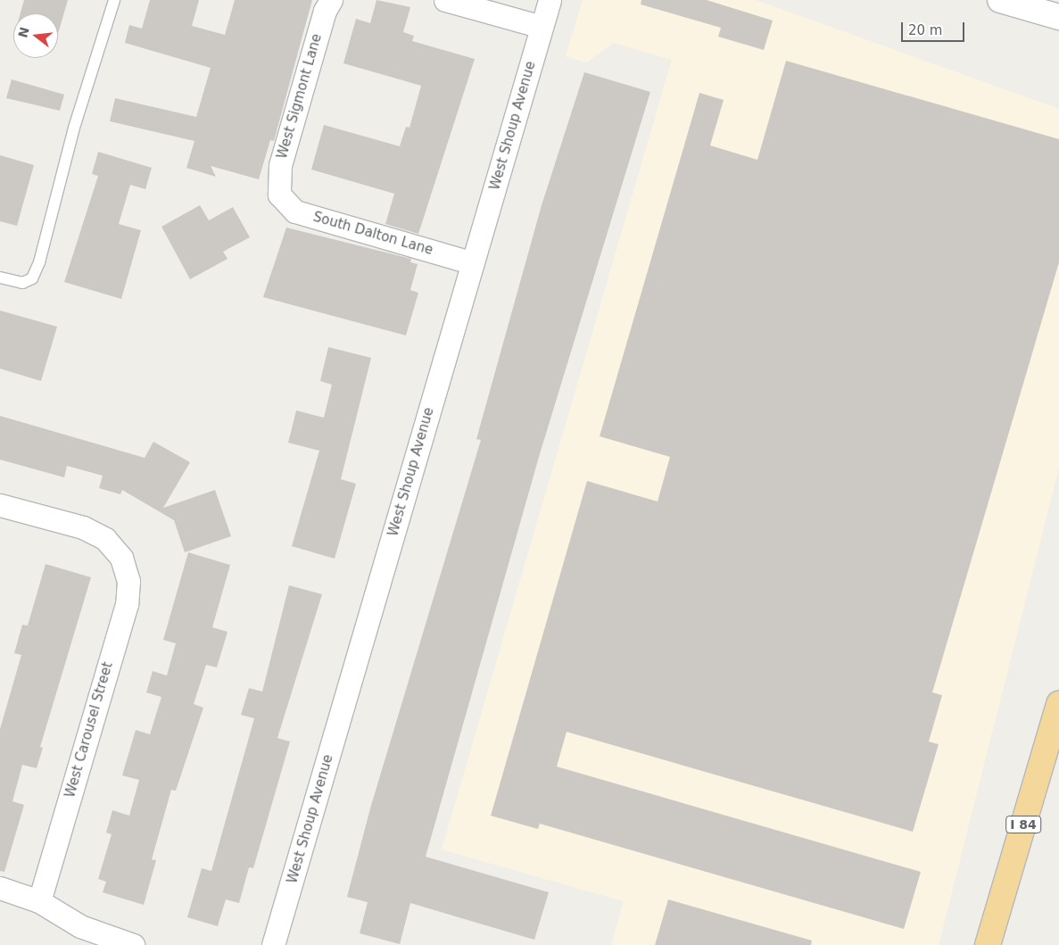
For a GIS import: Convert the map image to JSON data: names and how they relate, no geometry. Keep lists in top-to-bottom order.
{
  "streets": {
    "highway": ["I 84"],
    "street": [
      "West Sigmont Lane",
      "West Shoup Avenue",
      "South Dalton Lane",
      "West Carousel Street"
    ]
  },
  "crossings": [
    ["West Sigmont Lane", "South Dalton Lane"],
    ["West Shoup Avenue", "South Dalton Lane"]
  ],
  "scale_bar": "20 m",
  "north": "left"
}
